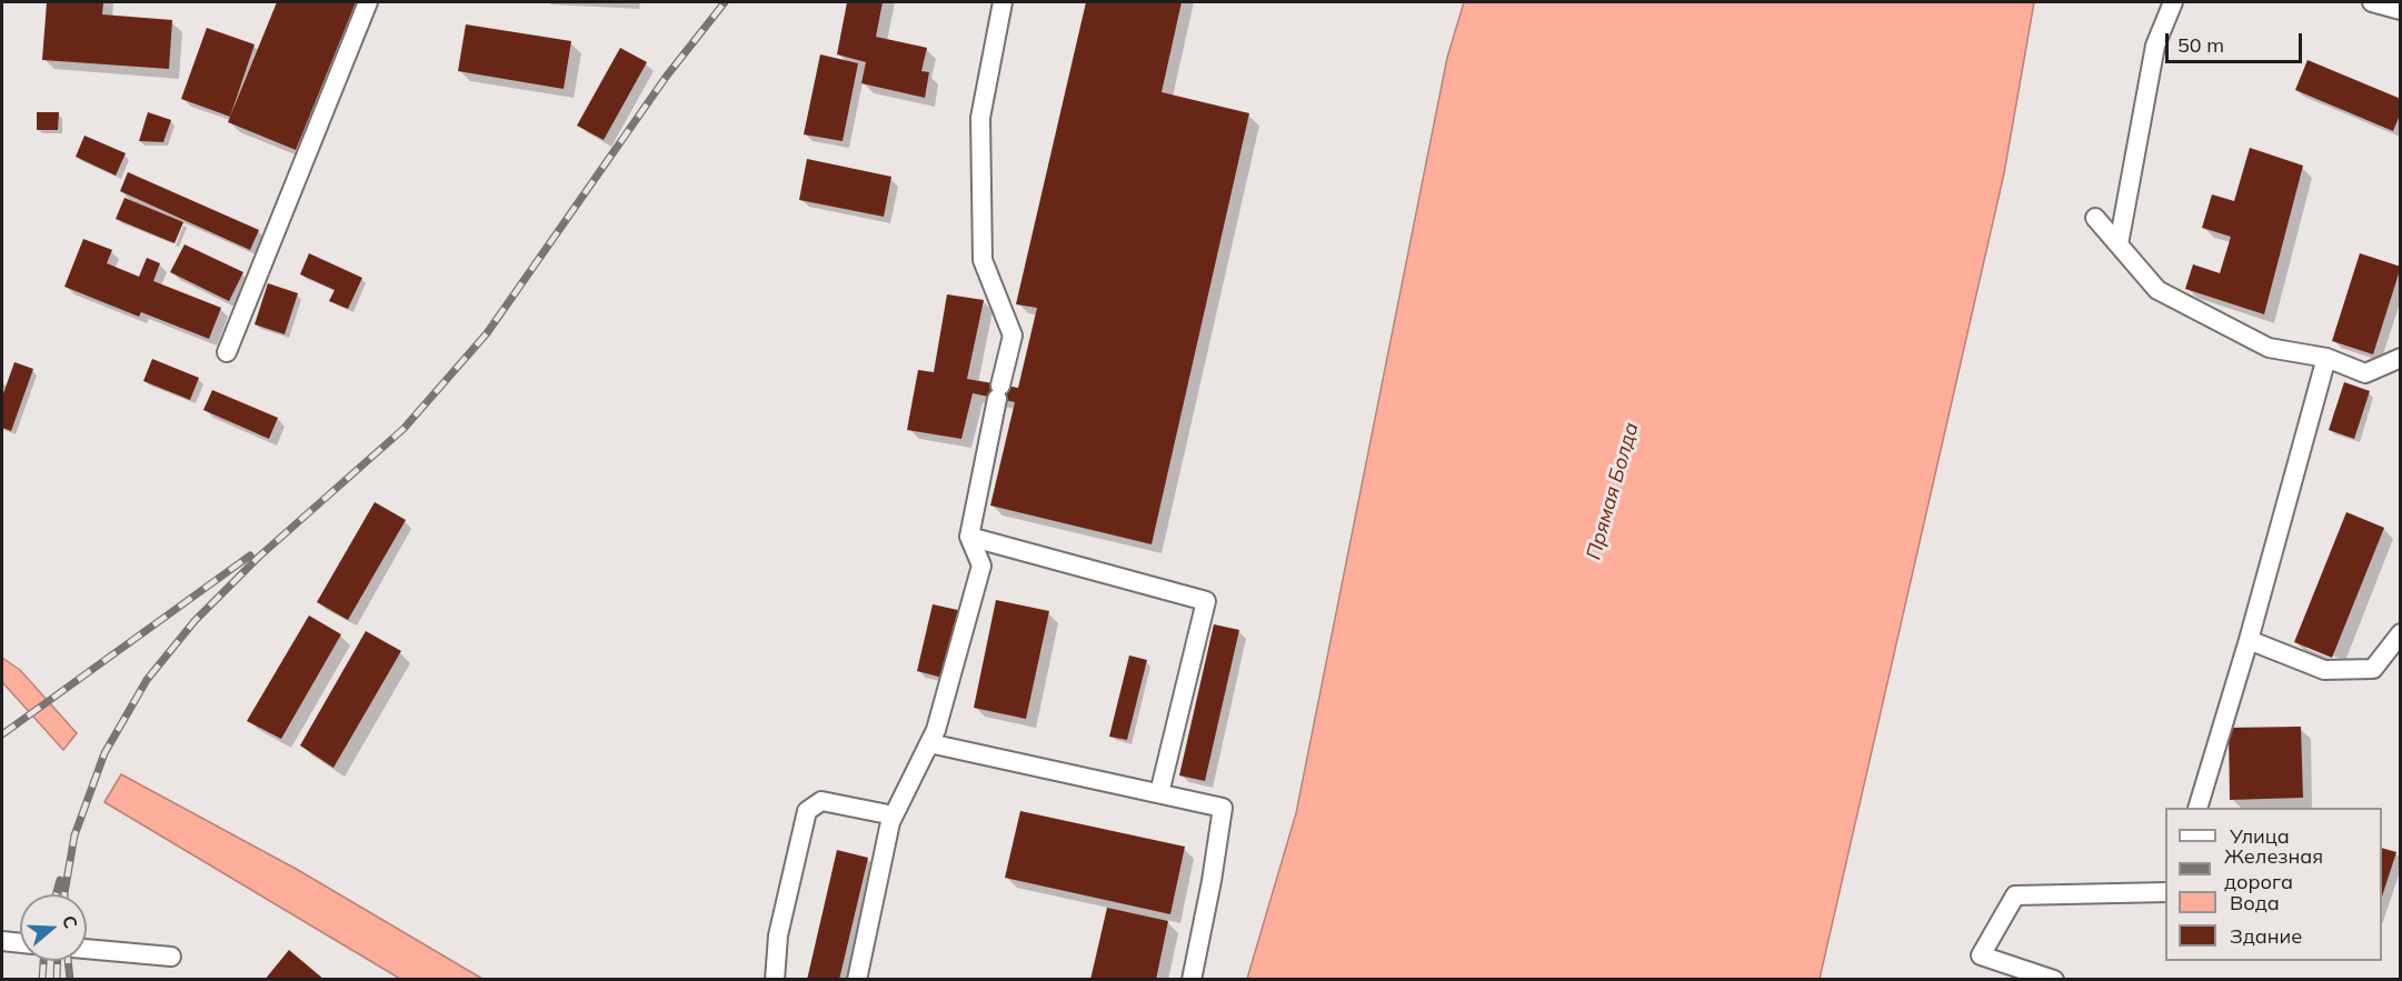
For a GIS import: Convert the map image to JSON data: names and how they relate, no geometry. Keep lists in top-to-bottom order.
{
  "water": ["Прямая Болда"],
  "legend": [
    "Улица",
    "Железная дорога",
    "Вода",
    "Здание"
  ],
  "scale_bar": "50 m",
  "north": "right"
}
